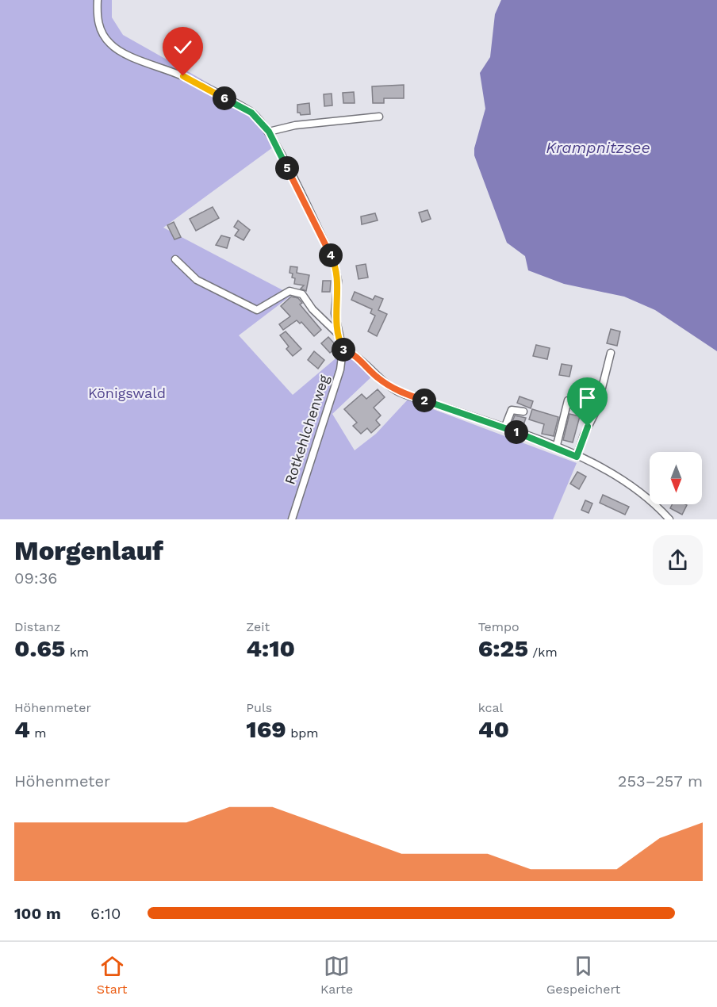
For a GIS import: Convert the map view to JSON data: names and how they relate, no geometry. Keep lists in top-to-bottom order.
{
  "streets": {
    "street": ["Rotkehlchenweg"]
  },
  "water": ["Krampnitzsee"],
  "parks": ["Königswald"],
  "north": "bottom",
  "page": {
    "pins": [
      "6",
      "5",
      "4",
      "3",
      "2",
      "1"
    ],
    "heading": ["Morgenlauf", "09:36"],
    "stats": [
      ["Distanz", "0.65 km"],
      ["Zeit", "4:10"],
      ["Tempo", "6:25 /km"],
      ["Höhenmeter", "4 m"],
      ["Puls", "169 bpm"],
      ["kcal", "40"]
    ],
    "chart": ["Höhenmeter", "253–257 m"],
    "list": [
      {
        "name": "100 m",
        "note": "6:10"
      }
    ],
    "tabs": ["Start", "Karte", "Gespeichert"]
  }
}
